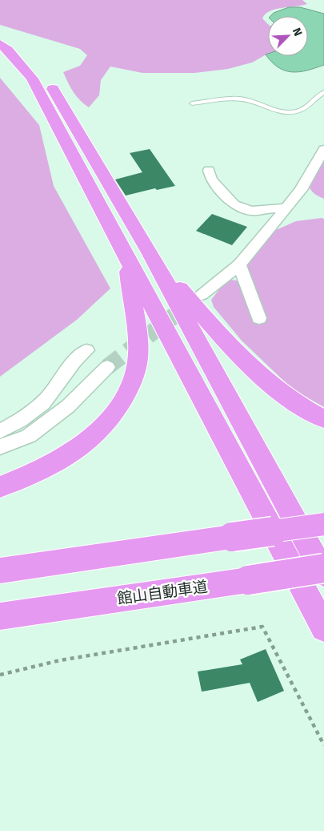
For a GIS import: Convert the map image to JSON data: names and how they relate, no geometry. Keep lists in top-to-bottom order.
{
  "streets": {
    "highway": ["館山自動車道"]
  },
  "north": "top right"
}
